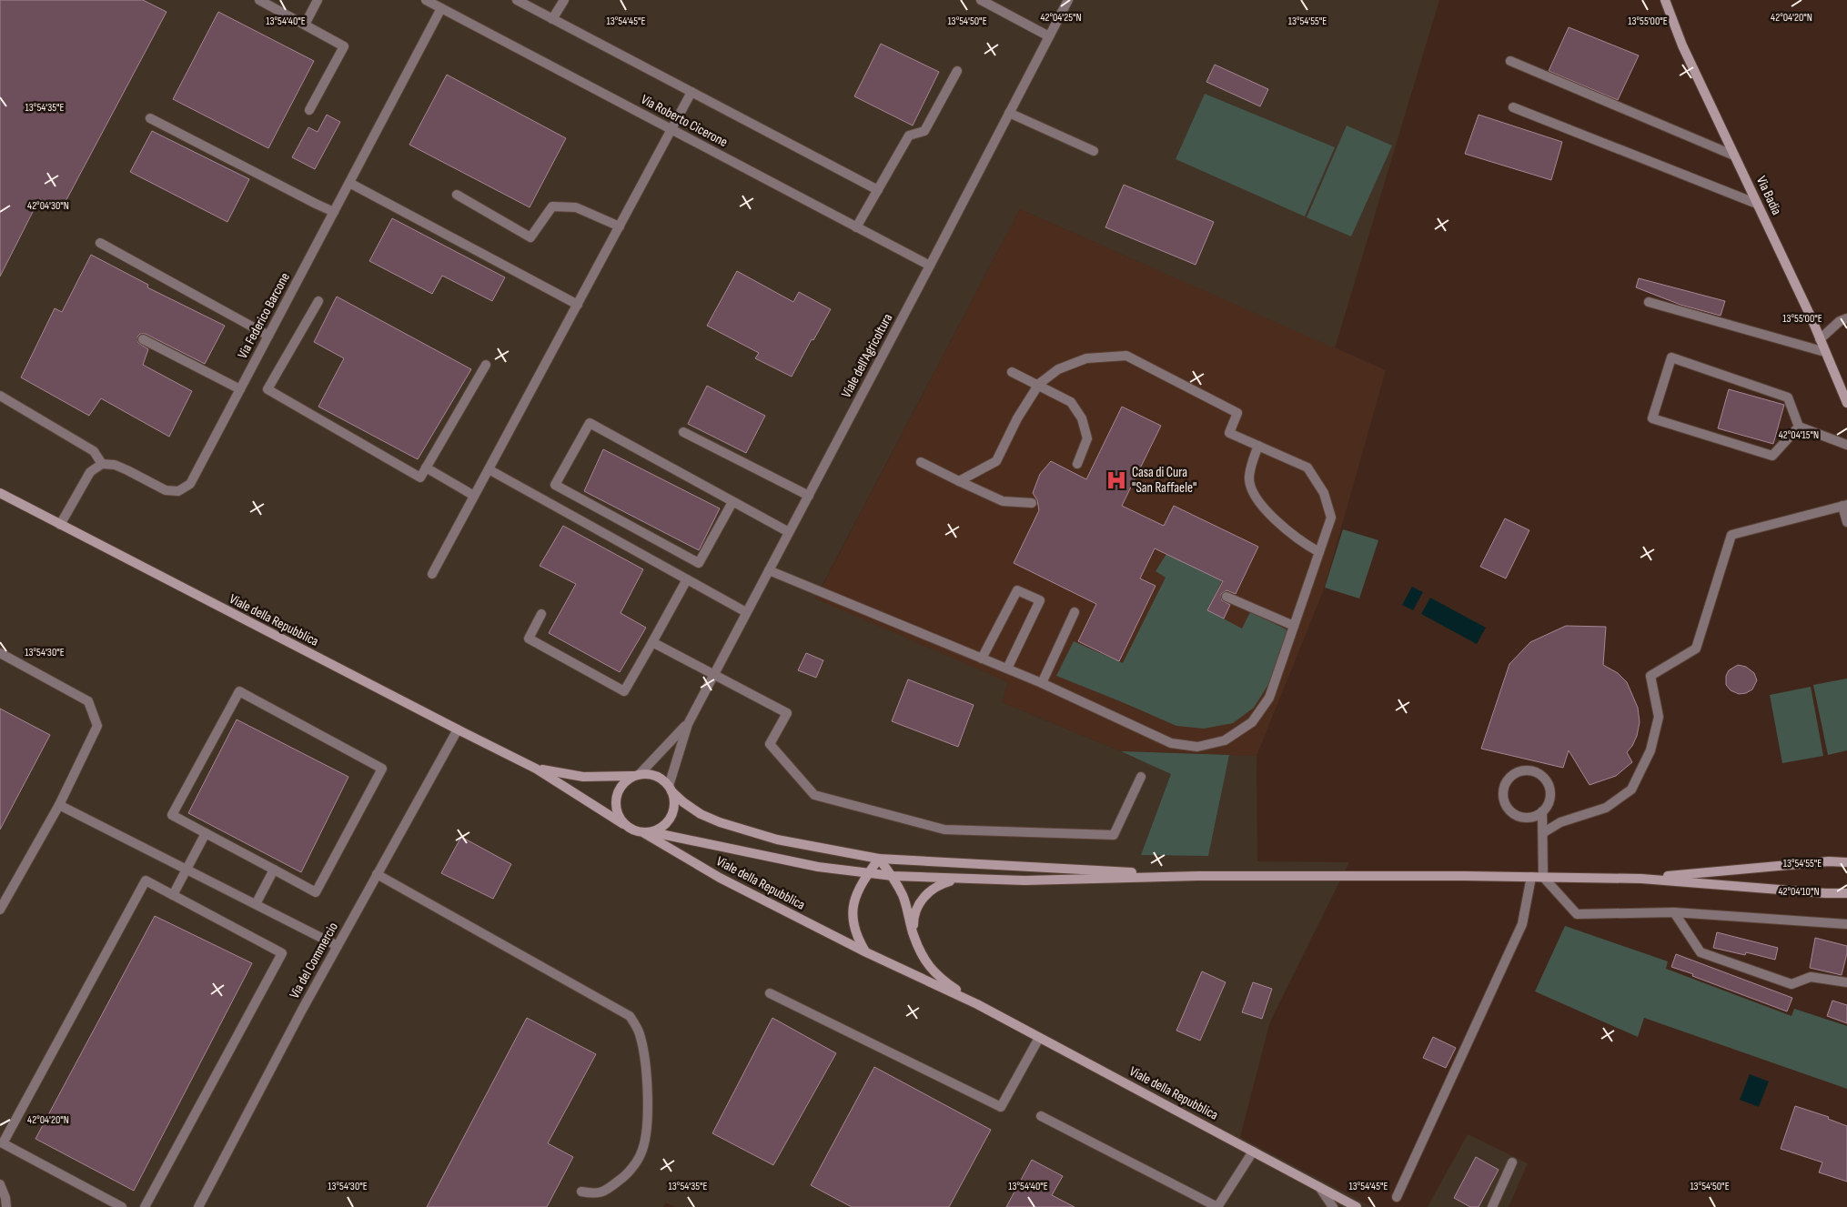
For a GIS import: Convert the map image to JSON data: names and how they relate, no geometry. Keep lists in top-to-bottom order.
{
  "streets": {
    "main road": ["Via Badia", "Viale della Repubblica"],
    "street": [
      "Via Roberto Cicerone",
      "Via Federico Barcone",
      "Viale dell'Agricoltura",
      "Via del Commercio"
    ]
  },
  "crossings": [
    ["Via Roberto Cicerone", "Via Federico Barcone"],
    ["Via Roberto Cicerone", "Viale dell'Agricoltura"],
    ["Viale dell'Agricoltura", "Viale della Repubblica"],
    ["Viale della Repubblica", "Via del Commercio"]
  ],
  "places": {
    "hospital": ["Casa di Cura \"San Raffaele\""]
  },
  "coordinates": [
    "42°04'25\"N",
    "42°04'20\"N",
    "13°54'40\"E",
    "13°54'45\"E",
    "13°54'50\"E",
    "13°54'55\"E",
    "13°55'00\"E",
    "13°54'35\"E",
    "42°04'30\"N",
    "42°04'15\"N",
    "13°54'30\"E",
    "42°04'10\"N"
  ]
}
